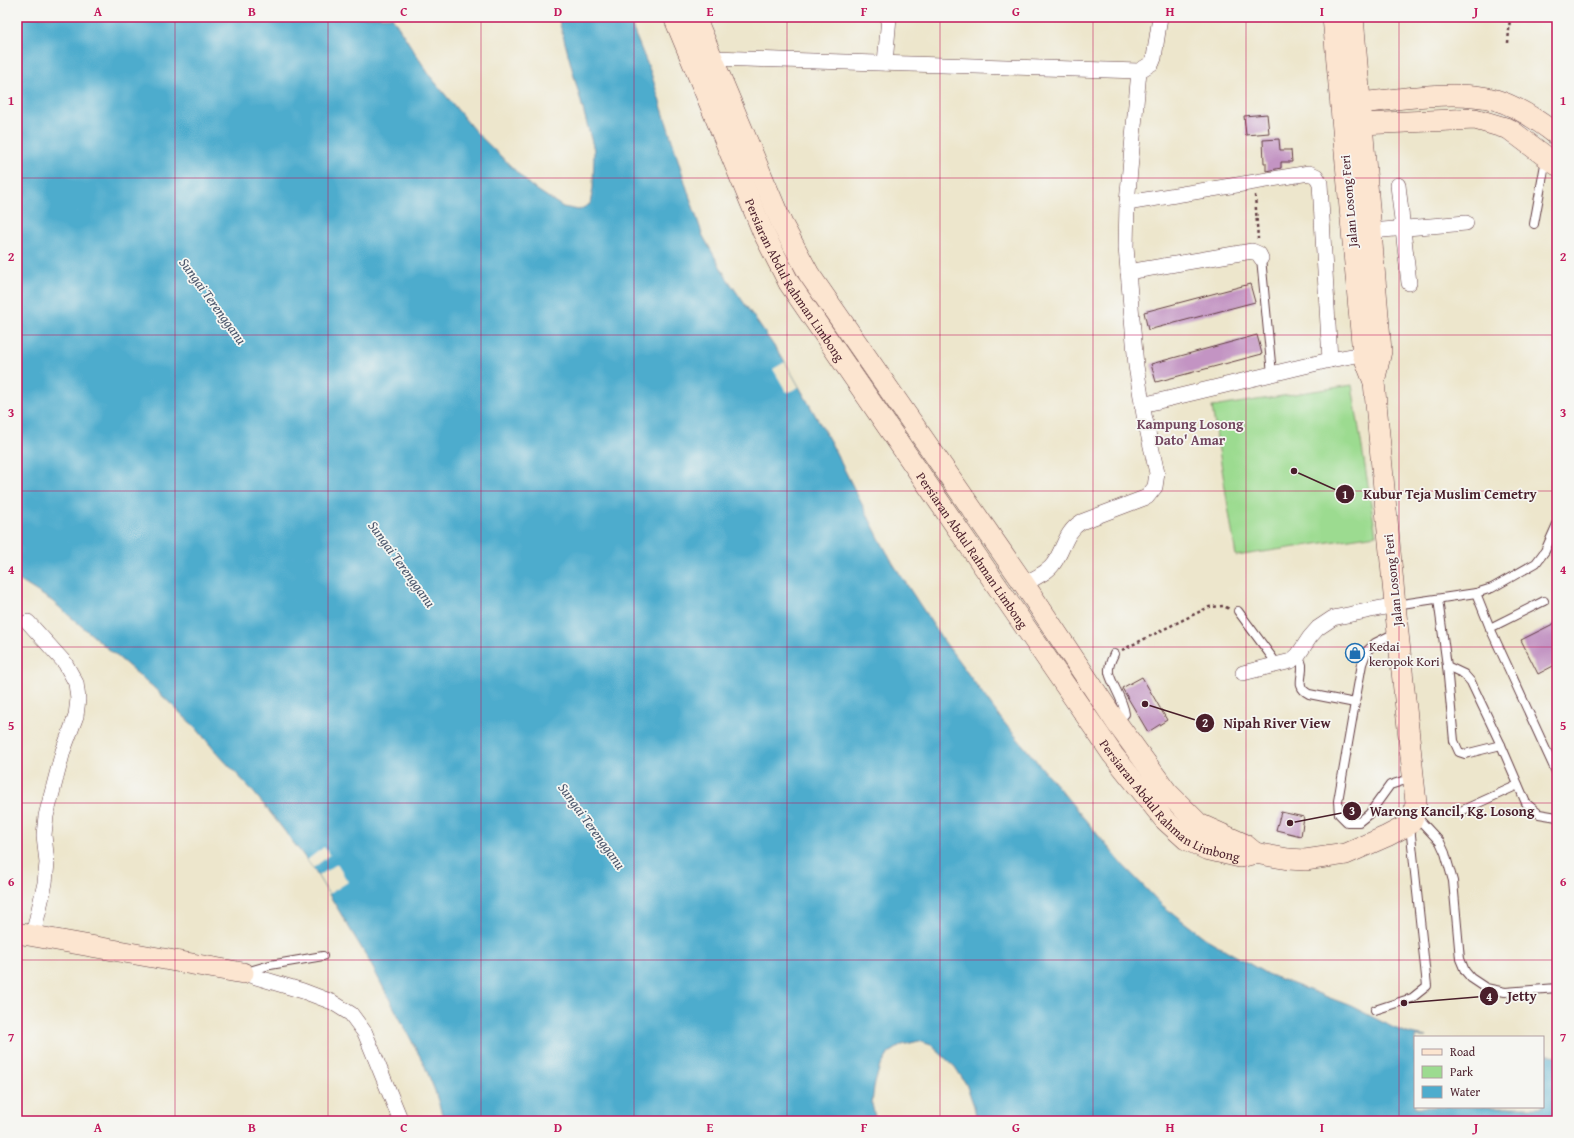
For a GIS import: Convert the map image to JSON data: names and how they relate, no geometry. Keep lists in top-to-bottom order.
{
  "streets": {
    "street": ["Jalan Losong Feri", "Persiaran Abdul Rahman Limbong"]
  },
  "districts": ["Kampung Losong Dato' Amar"],
  "water": ["Sungai Terengganu"],
  "places": {
    "other": [
      "Kubur Teja Muslim Cemetry",
      "Nipah River View",
      "Warong Kancil, Kg. Losong",
      "Jetty"
    ],
    "shop": ["Kedai keropok Kori"]
  },
  "legend": ["Road", "Park", "Water"],
  "grid": {
    "columns": [
      "A",
      "B",
      "C",
      "D",
      "E",
      "F",
      "G",
      "H",
      "I",
      "J"
    ],
    "rows": [
      "1",
      "2",
      "3",
      "4",
      "5",
      "6",
      "7"
    ]
  }
}
